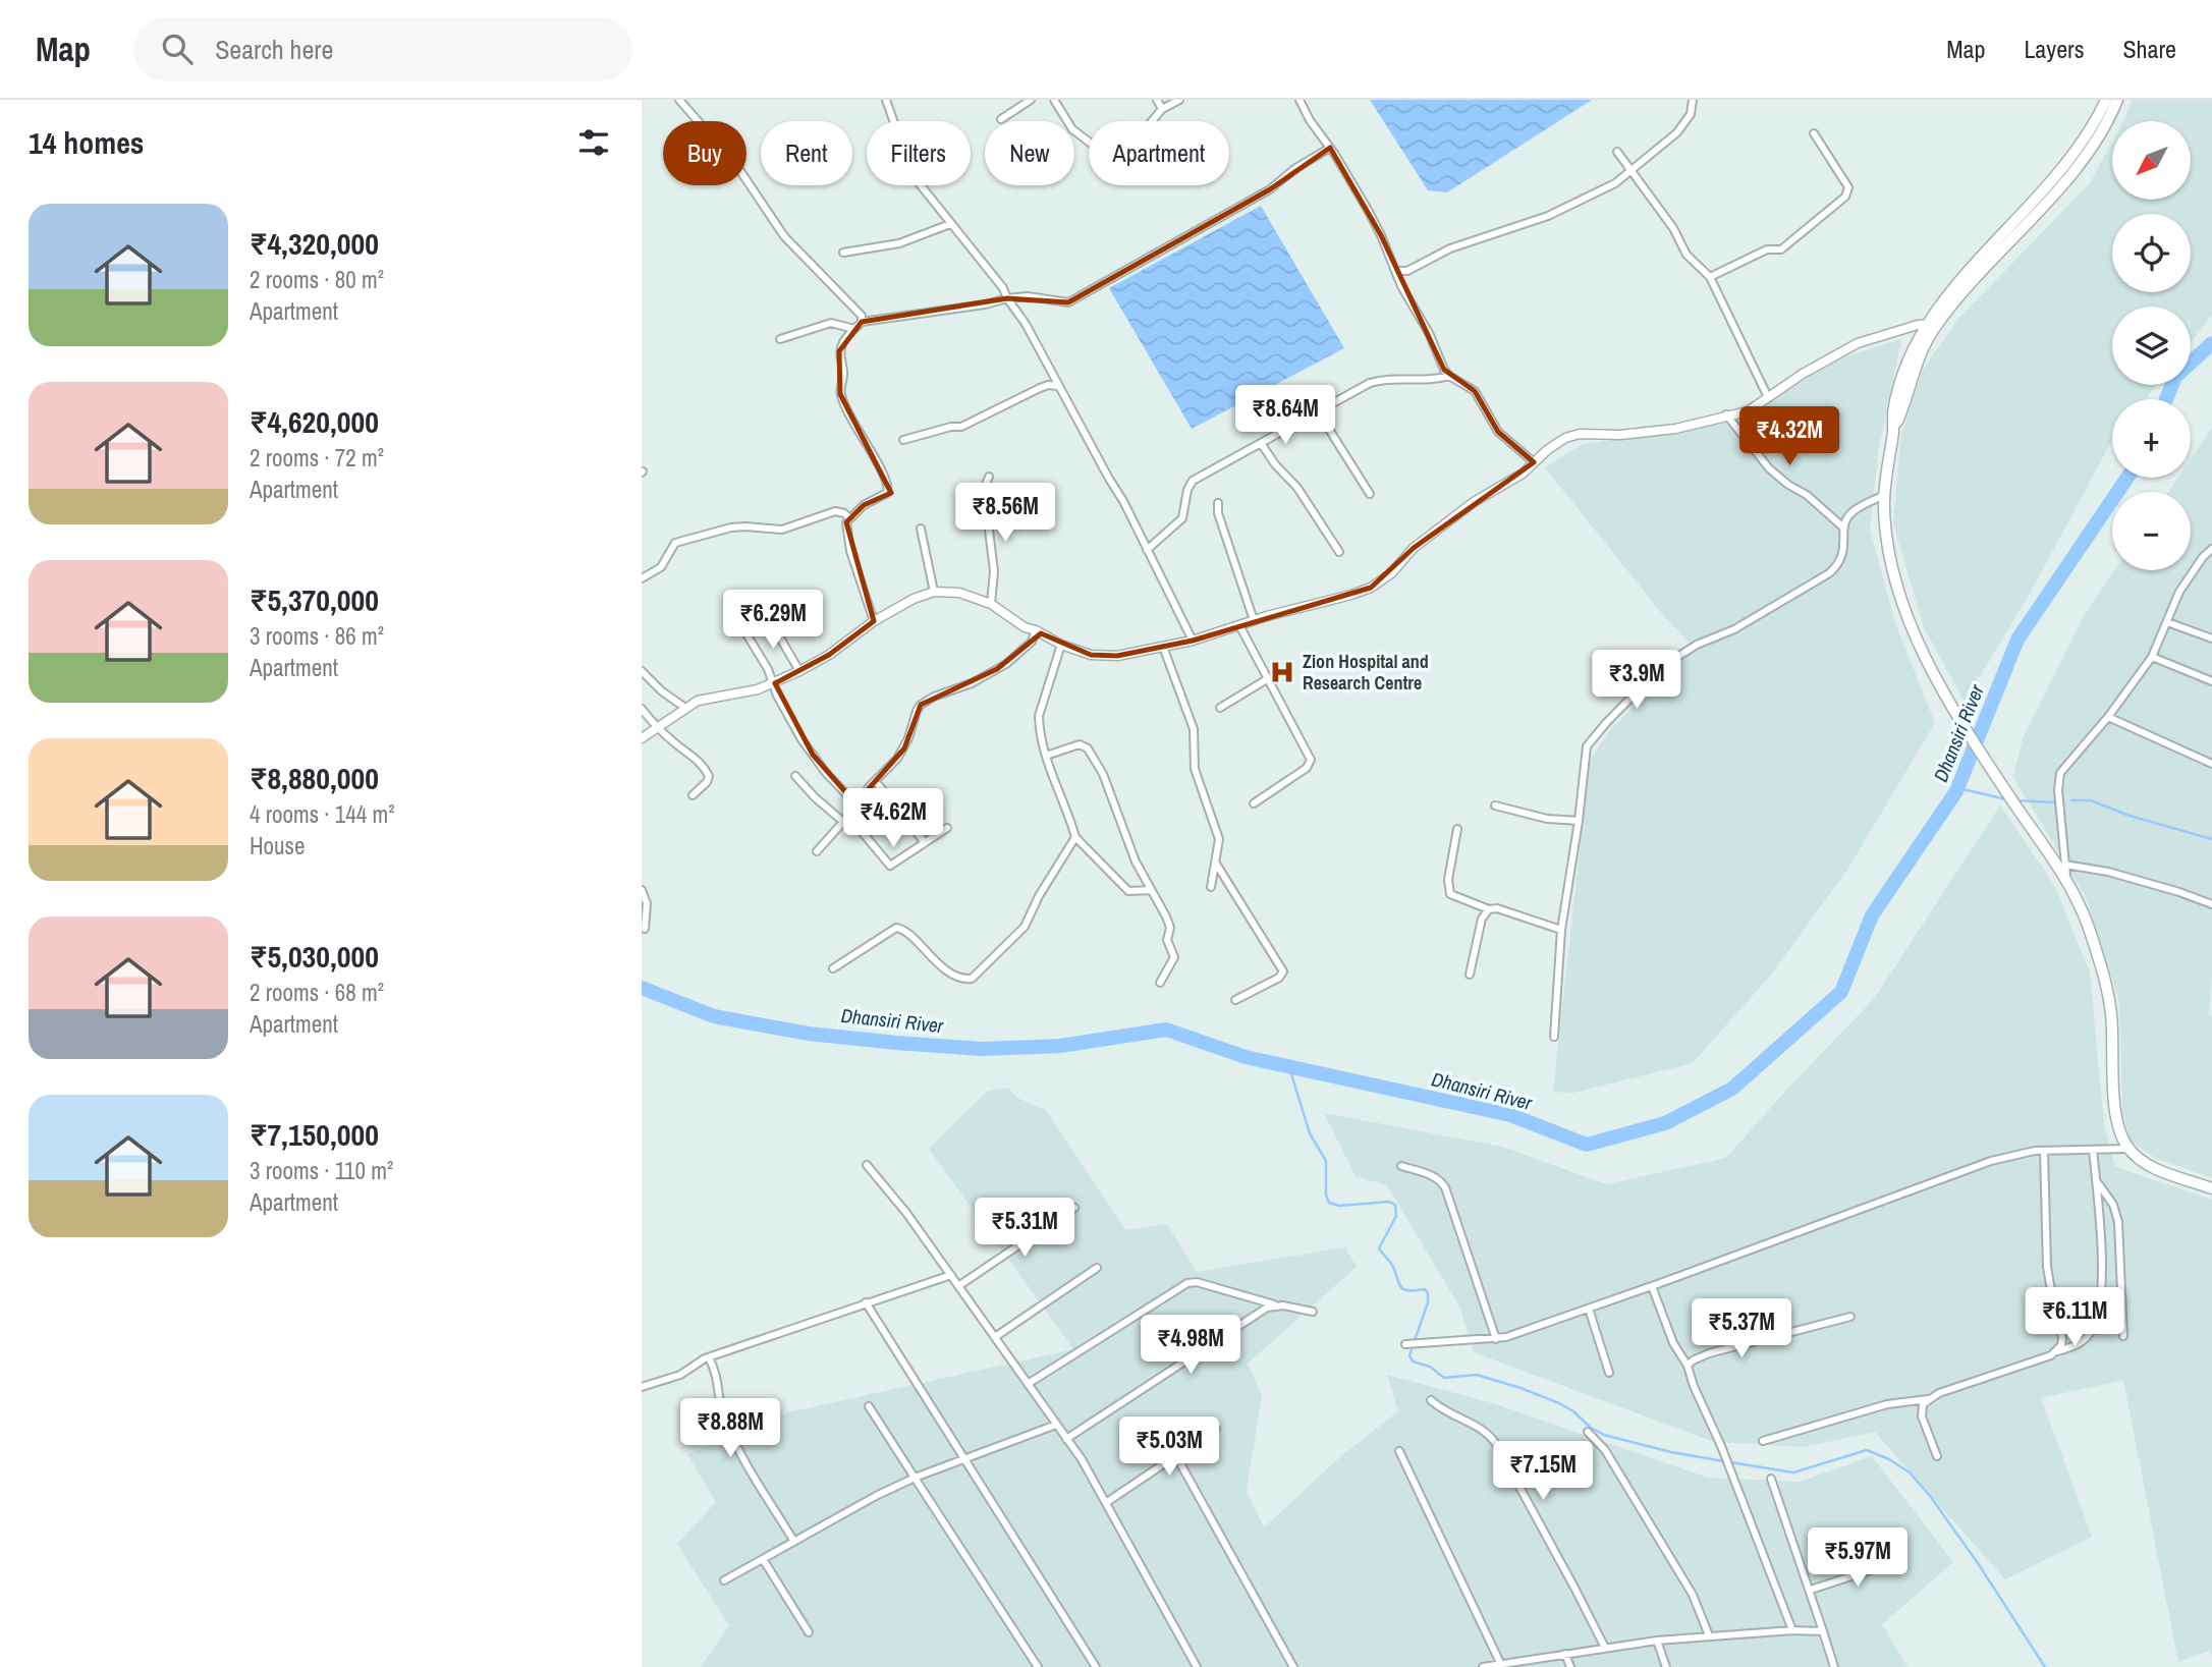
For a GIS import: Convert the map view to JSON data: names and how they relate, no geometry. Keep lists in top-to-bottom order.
{
  "water": ["Dhansiri River"],
  "places": {
    "hospital": ["Zion Hospital and Research Centre"]
  },
  "north": "bottom left",
  "page": {
    "header": "Map",
    "search": "Search here",
    "nav": ["Map", "Layers", "Share"],
    "heading": "14 homes",
    "map_buttons": ["+", "−"],
    "chip": [
      "Buy",
      "Rent",
      "Filters",
      "New",
      "Apartment"
    ],
    "list": [
      {
        "name": "₹4,320,000",
        "note": "2 rooms · 80 m² · Apartment"
      },
      {
        "name": "₹4,620,000",
        "note": "2 rooms · 72 m² · Apartment"
      },
      {
        "name": "₹5,370,000",
        "note": "3 rooms · 86 m² · Apartment"
      },
      {
        "name": "₹8,880,000",
        "note": "4 rooms · 144 m² · House"
      },
      {
        "name": "₹5,030,000",
        "note": "2 rooms · 68 m² · Apartment"
      },
      {
        "name": "₹7,150,000",
        "note": "3 rooms · 110 m² · Apartment"
      }
    ],
    "price": [
      "₹8.64M",
      "₹4.32M",
      "₹8.56M",
      "₹6.29M",
      "₹3.9M",
      "₹4.62M",
      "₹5.31M",
      "₹6.11M",
      "₹5.37M",
      "₹4.98M",
      "₹8.88M",
      "₹5.03M",
      "₹7.15M",
      "₹5.97M"
    ]
  }
}
